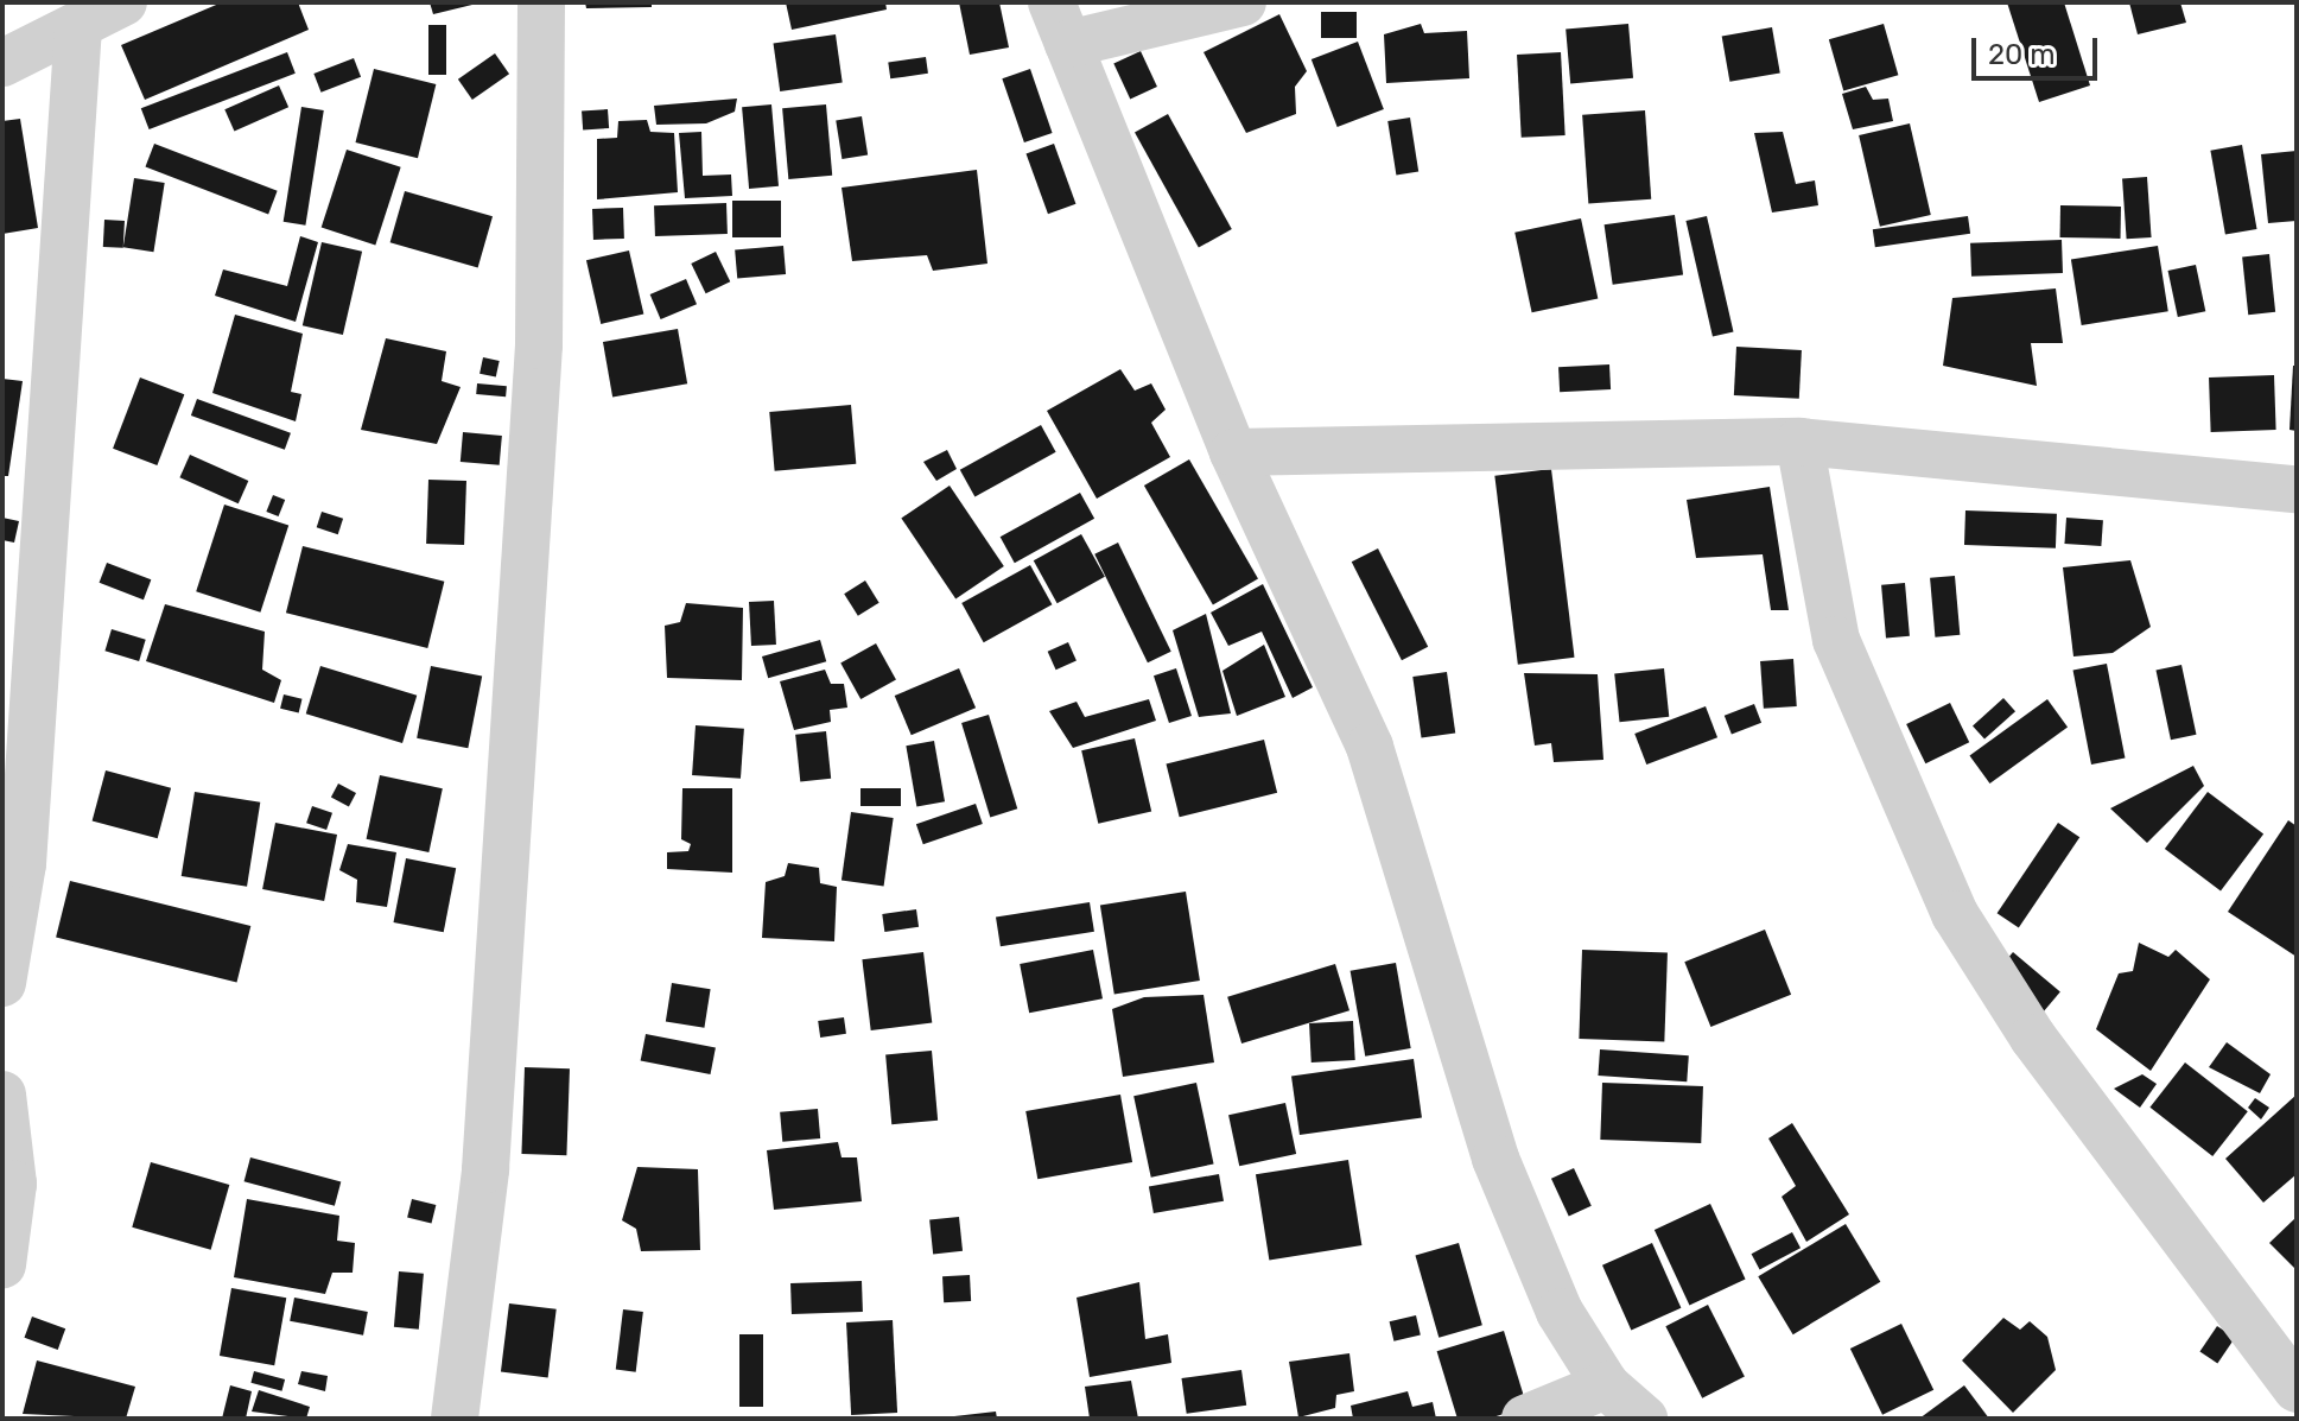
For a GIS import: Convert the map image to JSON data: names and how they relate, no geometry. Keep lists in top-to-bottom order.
{
  "scale_bar": "20 m"
}
